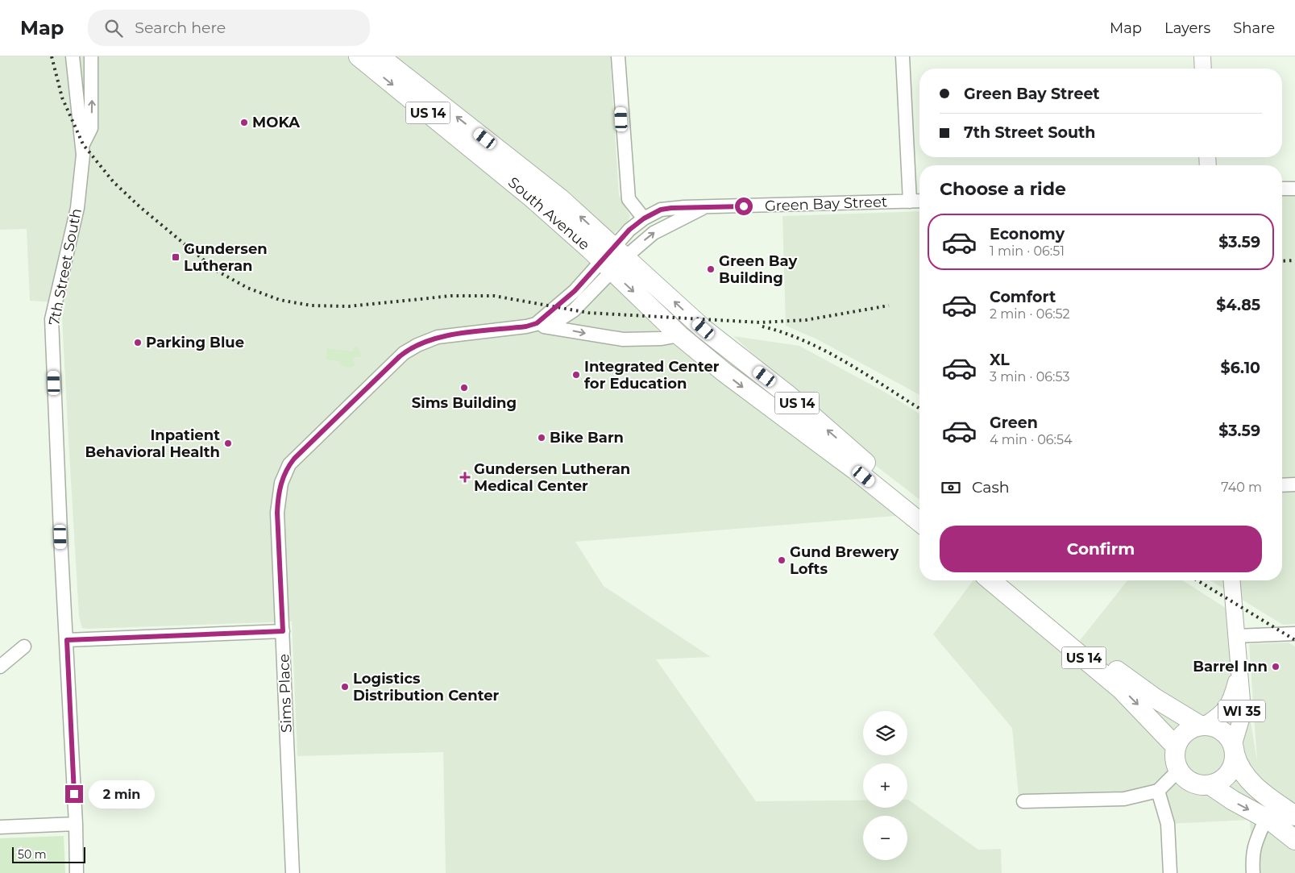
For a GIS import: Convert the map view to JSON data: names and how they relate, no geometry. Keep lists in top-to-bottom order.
{
  "streets": {
    "highway": ["US 14", "South Avenue"],
    "main road": ["WI 35"],
    "street": ["Green Bay Street", "7th Street South", "Sims Place"]
  },
  "crossings": [
    ["US 14", "WI 35"],
    ["Green Bay Street", "South Avenue"],
    ["South Avenue", "Sims Place"]
  ],
  "places": {
    "other": [
      "MOKA",
      "Green Bay Building",
      "Parking Blue",
      "Integrated Center for Education",
      "Sims Building",
      "Bike Barn",
      "Inpatient Behavioral Health",
      "Gund Brewery Lofts",
      "Barrel Inn",
      "Logistics Distribution Center"
    ],
    "transit": ["Gundersen Lutheran"],
    "health": ["Gundersen Lutheran Medical Center"]
  },
  "scale_bar": "50 m",
  "page": {
    "header": "Map",
    "search": "Search here",
    "nav": ["Map", "Layers", "Share"],
    "banner": ["Green Bay Street", "7th Street South"],
    "heading": "Choose a ride",
    "list": [
      {
        "name": "Economy",
        "note": "1 min · 06:51",
        "value": "$3.59"
      },
      {
        "name": "Comfort",
        "note": "2 min · 06:52",
        "value": "$4.85"
      },
      {
        "name": "XL",
        "note": "3 min · 06:53",
        "value": "$6.10"
      },
      {
        "name": "Green",
        "note": "4 min · 06:54",
        "value": "$3.59"
      }
    ],
    "pay": ["Cash", "740 m"],
    "buttons": "Confirm",
    "map_buttons": ["+", "−"],
    "bubble": "2 min",
    "scale": "50 m"
  }
}
